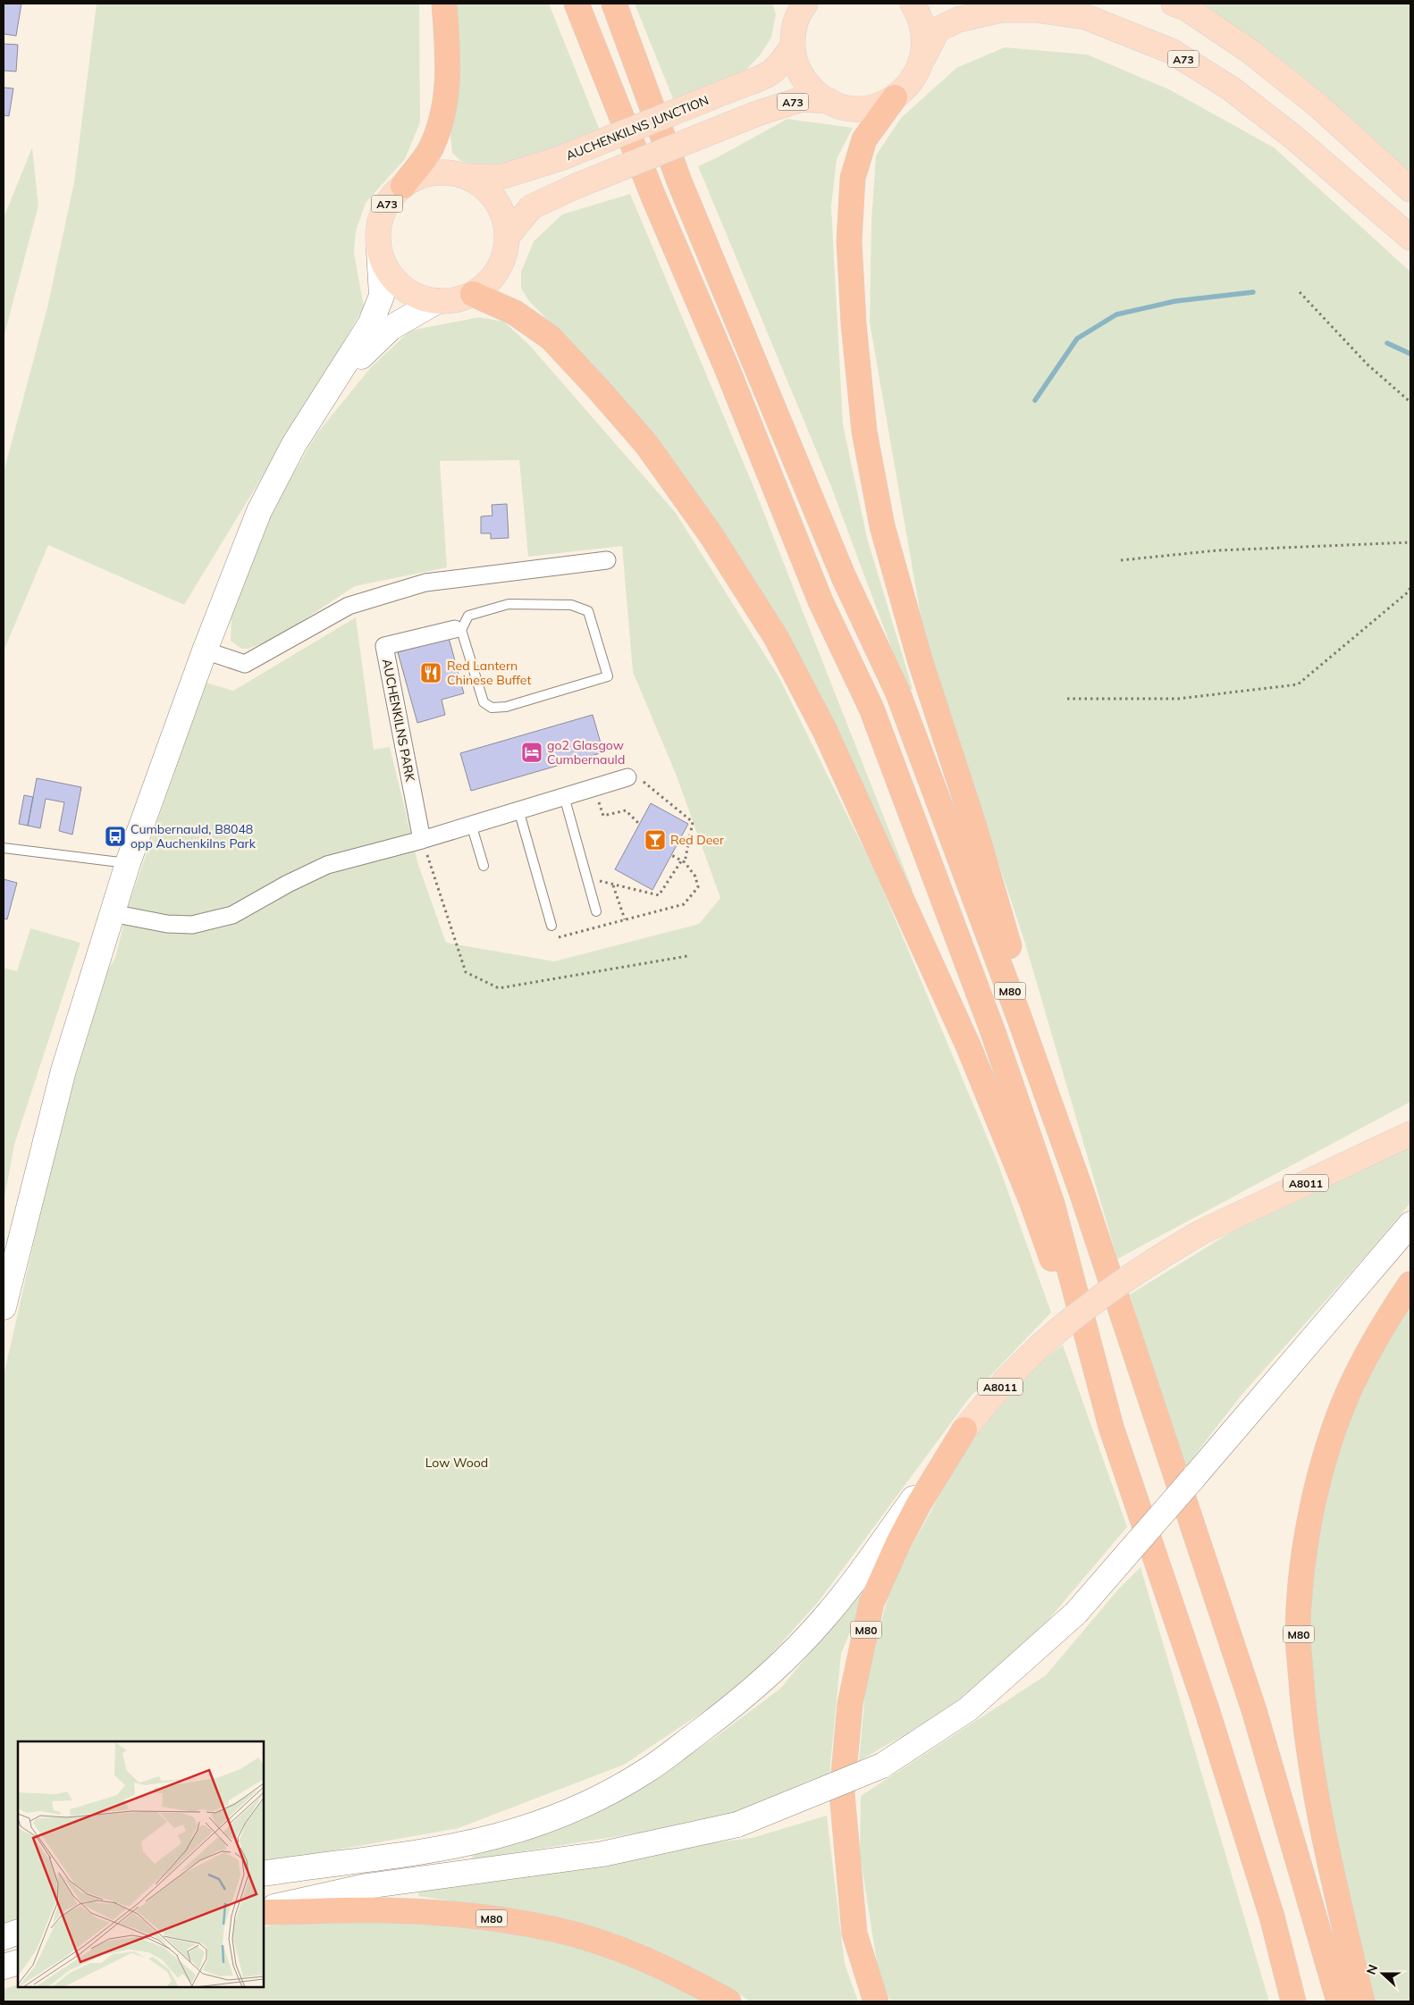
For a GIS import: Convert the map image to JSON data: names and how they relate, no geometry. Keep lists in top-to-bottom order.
{
  "streets": {
    "highway": ["M80"],
    "main road": ["A73", "AUCHENKILNS JUNCTION", "A8011"],
    "street": ["AUCHENKILNS PARK"]
  },
  "crossings": [
    ["A73", "AUCHENKILNS JUNCTION"],
    ["M80", "A8011"]
  ],
  "parks": ["Low Wood"],
  "places": {
    "restaurant": ["Red Lantern Chinese Buffet"],
    "hotel": ["go2 Glasgow Cumbernauld"],
    "bus stop": ["Cumbernauld, B8048 opp Auchenkilns Park"],
    "bar": ["Red Deer"]
  },
  "north": "left"
}
